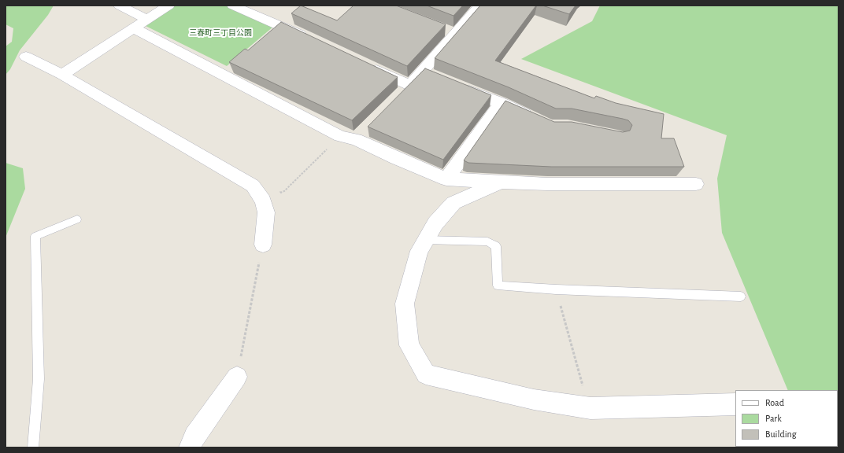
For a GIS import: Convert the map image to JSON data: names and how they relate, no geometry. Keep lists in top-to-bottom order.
{
  "parks": ["三春町三丁目公園"],
  "legend": ["Road", "Park", "Building"]
}
